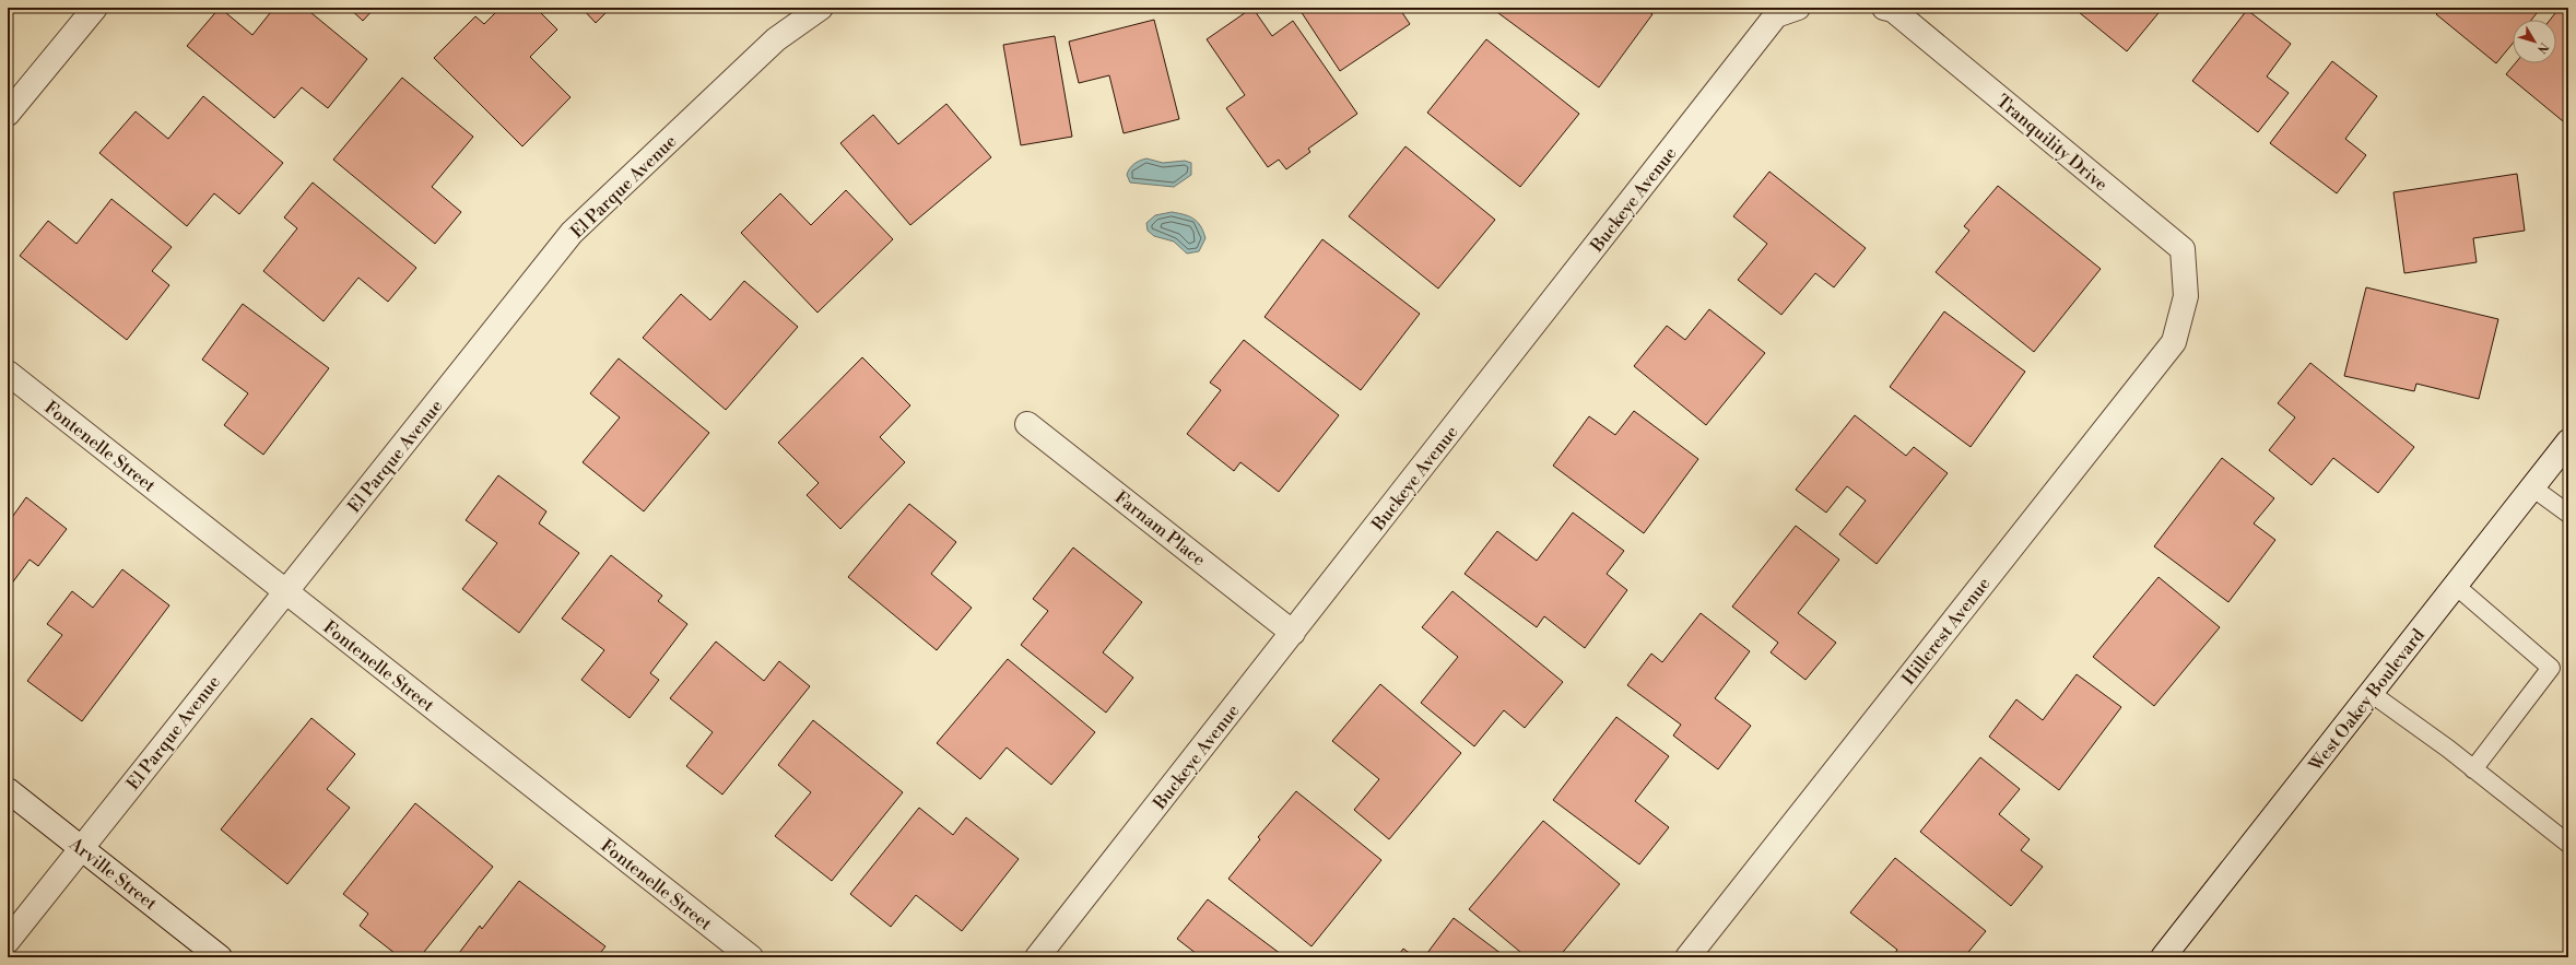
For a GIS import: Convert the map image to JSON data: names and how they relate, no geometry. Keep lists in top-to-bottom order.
{
  "streets": {
    "street": [
      "Tranquility Drive",
      "El Parque Avenue",
      "Buckeye Avenue",
      "Fontenelle Street",
      "Farnam Place",
      "Hillcrest Avenue",
      "West Oakey Boulevard",
      "Arville Street"
    ]
  },
  "crossings": [
    ["Tranquility Drive", "Hillcrest Avenue"],
    ["El Parque Avenue", "Fontenelle Street"],
    ["El Parque Avenue", "Arville Street"],
    ["Buckeye Avenue", "Farnam Place"]
  ],
  "north": "bottom right"
}
